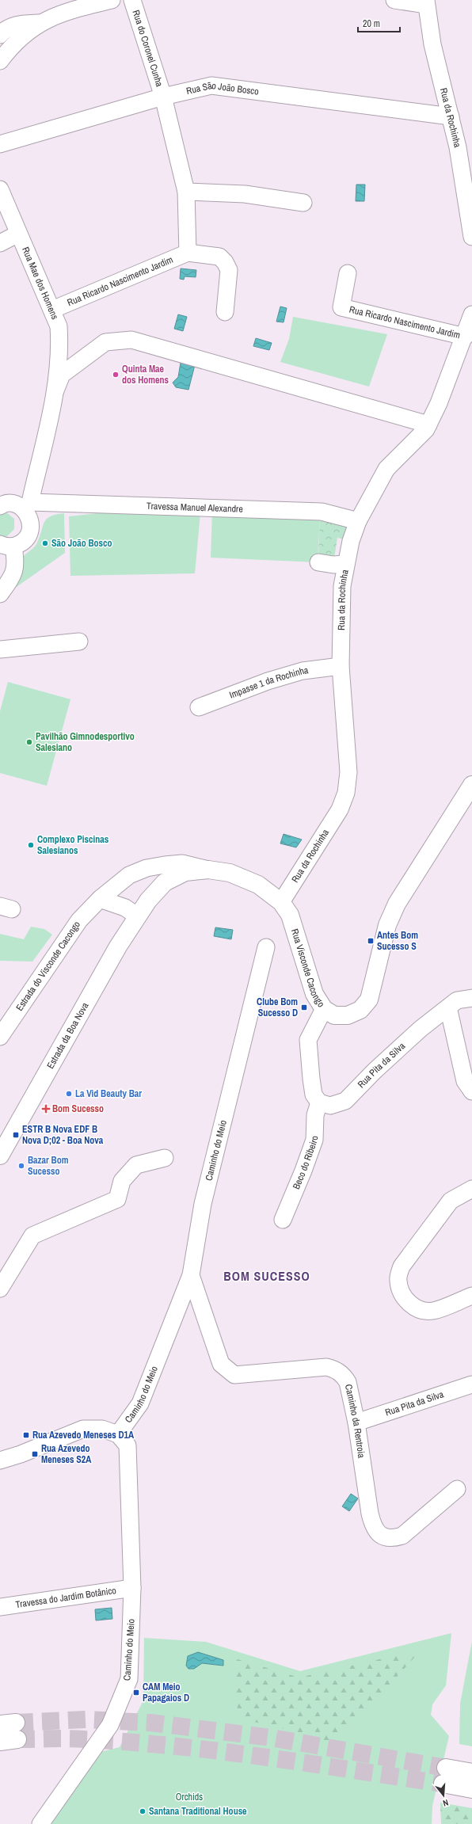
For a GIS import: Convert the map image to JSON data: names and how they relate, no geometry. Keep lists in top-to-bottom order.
{
  "streets": {
    "main road": ["Rua Visconde Cacongo", "Estrada da Boa Nova"],
    "street": [
      "Rua do Coronel Cunha",
      "Rua São João Bosco",
      "Rua da Rochinha",
      "Rua Ricardo Nascimento Jardim",
      "Rua Mae dos Homens",
      "Travessa Manuel Alexandre",
      "Impasse 1 da Rochinha",
      "Estrada do Visconde Cacongo",
      "Rua Pita da Silva",
      "Caminho do Meio",
      "Beco do Ribeiro",
      "Caminho da Rentroia",
      "Travessa do Jardim Botânico"
    ]
  },
  "crossings": [
    ["Rua do Coronel Cunha", "Rua São João Bosco"],
    ["Rua São João Bosco", "Rua da Rochinha"],
    ["Rua da Rochinha", "Rua Ricardo Nascimento Jardim"],
    ["Rua da Rochinha", "Travessa Manuel Alexandre"],
    ["Rua da Rochinha", "Impasse 1 da Rochinha"],
    ["Rua da Rochinha", "Rua Visconde Cacongo"],
    ["Rua Ricardo Nascimento Jardim", "Rua Mae dos Homens"],
    ["Rua Mae dos Homens", "Travessa Manuel Alexandre"],
    ["Estrada do Visconde Cacongo", "Rua Visconde Cacongo"],
    ["Rua Visconde Cacongo", "Estrada da Boa Nova"],
    ["Rua Pita da Silva", "Beco do Ribeiro"],
    ["Rua Pita da Silva", "Caminho da Rentroia"],
    ["Caminho do Meio", "Caminho da Rentroia"],
    ["Caminho do Meio", "Travessa do Jardim Botânico"]
  ],
  "districts": ["BOM SUCESSO"],
  "parks": ["Orchids"],
  "places": {
    "other": [
      "Quinta Mae dos Homens",
      "São João Bosco",
      "Pavilhão Gimnodesportivo Salesiano",
      "Complexo Piscinas Salesianos",
      "La Vid Beauty Bar",
      "Bazar Bom Sucesso",
      "Santana Traditional House"
    ],
    "transit": [
      "Antes Bom Sucesso S",
      "Clube Bom Sucesso D",
      "ESTR B Nova EDF B Nova D;02 - Boa Nova",
      "Rua Azevedo Meneses D1A",
      "Rua Azevedo Meneses S2A",
      "CAM Meio Papagaios D"
    ],
    "health": ["Bom Sucesso"]
  },
  "scale_bar": "20 m",
  "north": "bottom"
}
